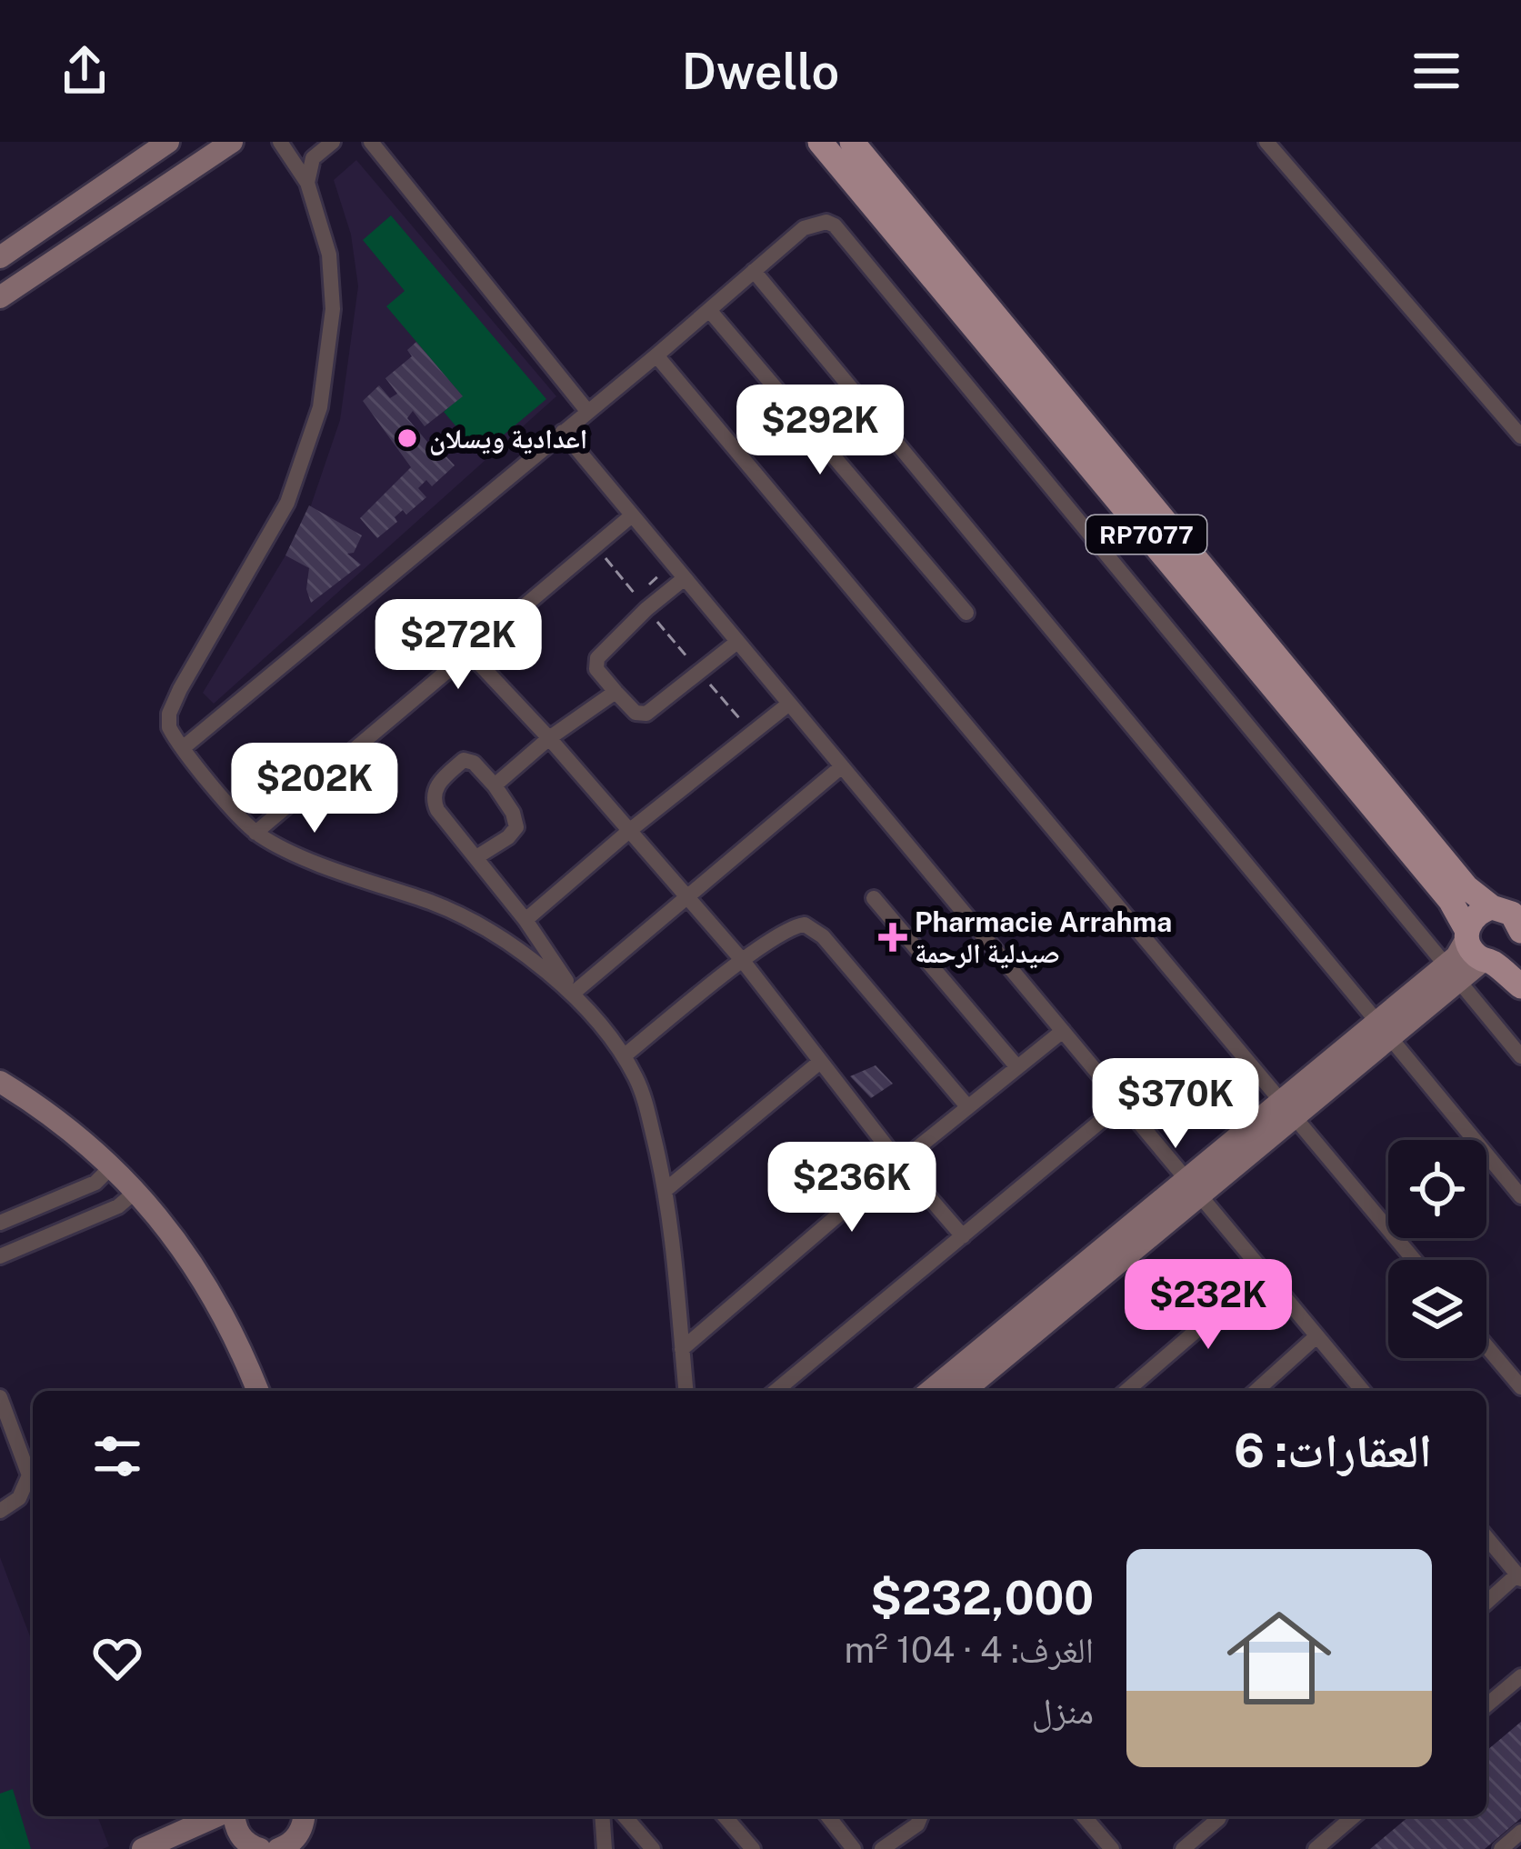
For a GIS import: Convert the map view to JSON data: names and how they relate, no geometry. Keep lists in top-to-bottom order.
{
  "streets": {
    "main road": ["RP7077"]
  },
  "places": {
    "other": ["اعدادية ويسلان"],
    "health": ["Pharmacie Arrahma صيدلية الرحمة"]
  },
  "page": {
    "header": "Dwello",
    "price": [
      "$292K",
      "$272K",
      "$202K",
      "$370K",
      "$236K",
      "$232K"
    ],
    "heading": "العقارات: 6",
    "list": [
      {
        "name": "$232,000",
        "note": "الغرف: 4 · 104 m² · منزل"
      }
    ]
  }
}
